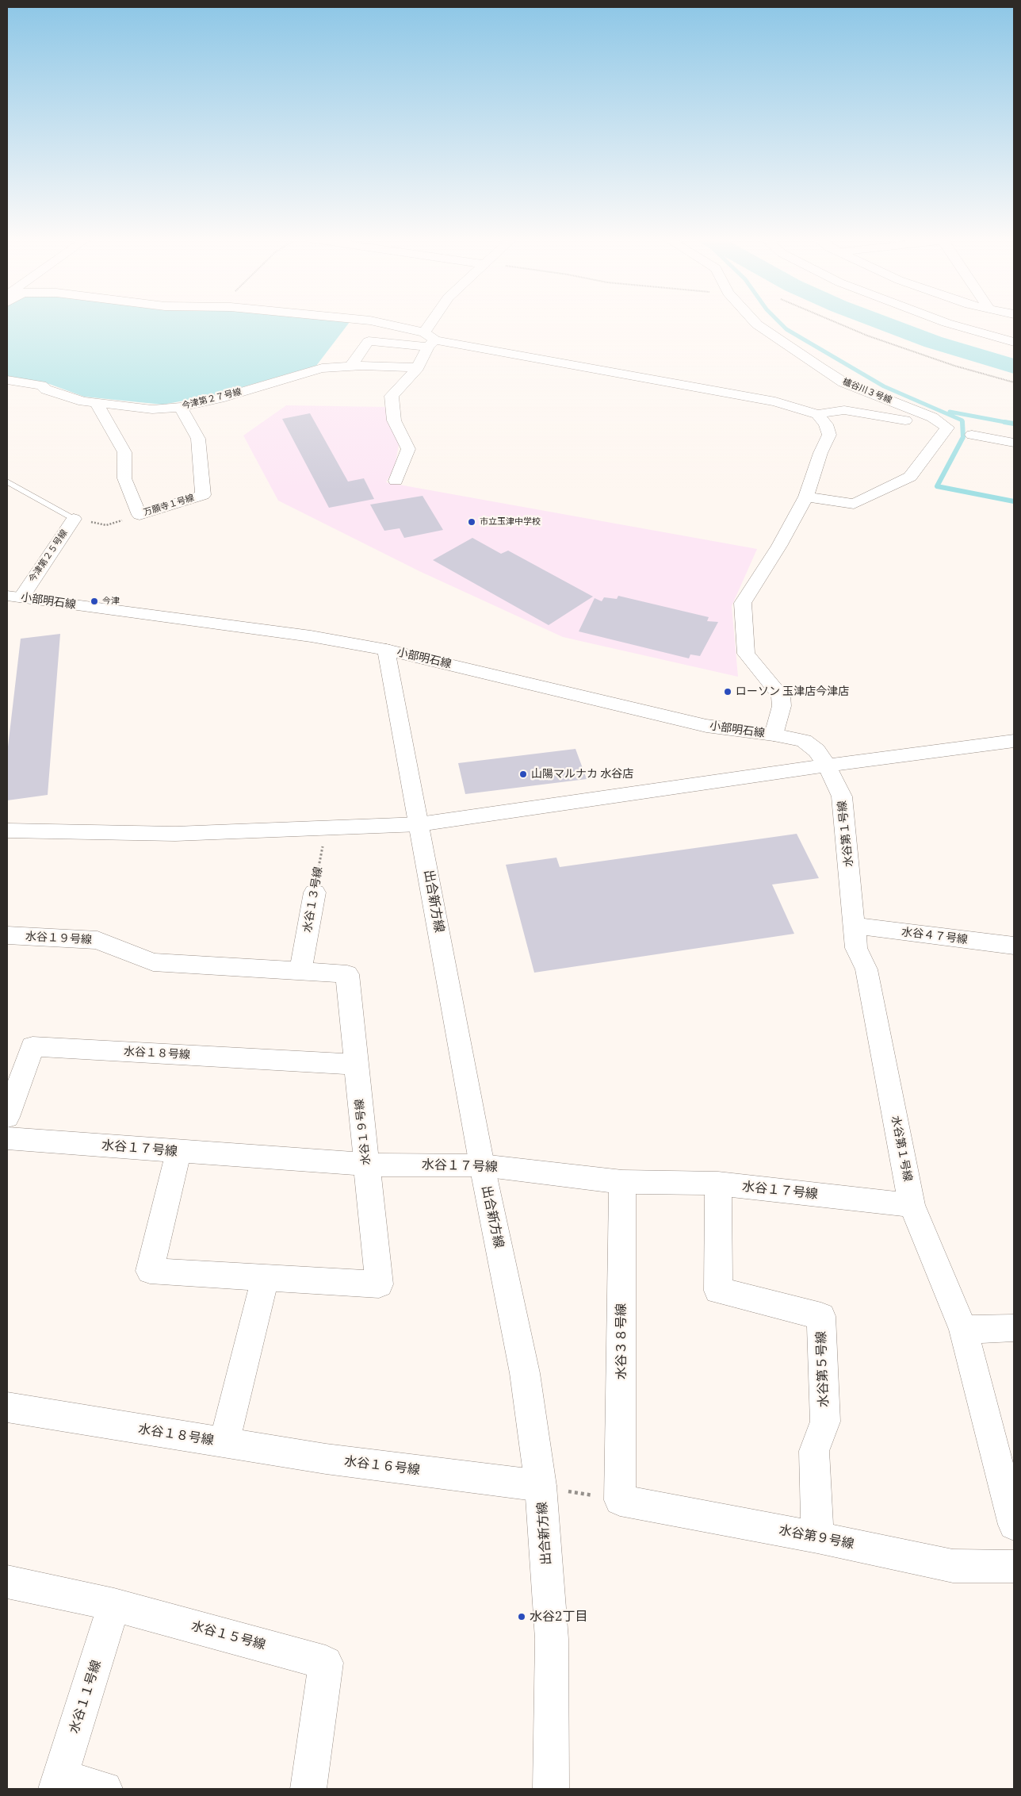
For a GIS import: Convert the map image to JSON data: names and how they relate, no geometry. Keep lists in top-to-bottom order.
{
  "streets": {
    "street": [
      "櫨谷川３号線",
      "今津第２７号線",
      "万願寺１号線",
      "今津第２５号線",
      "小部明石線",
      "水谷第１号線",
      "水谷１３号線",
      "出合新方線",
      "水谷４７号線",
      "水谷１９号線",
      "水谷１８号線",
      "水谷１７号線",
      "水谷３８号線",
      "水谷第５号線",
      "水谷１６号線",
      "水谷第９号線",
      "水谷１５号線",
      "水谷１１号線"
    ]
  },
  "crossings": [
    ["今津第２７号線", "万願寺１号線"],
    ["今津第２５号線", "小部明石線"],
    ["小部明石線", "水谷第１号線"],
    ["小部明石線", "出合新方線"],
    ["水谷第１号線", "水谷４７号線"],
    ["水谷第１号線", "水谷１７号線"],
    ["水谷１３号線", "水谷１９号線"],
    ["出合新方線", "水谷１７号線"],
    ["出合新方線", "水谷１６号線"],
    ["水谷１９号線", "水谷１８号線"],
    ["水谷１９号線", "水谷１７号線"],
    ["水谷１８号線", "水谷１６号線"],
    ["水谷１７号線", "水谷３８号線"],
    ["水谷１７号線", "水谷第５号線"],
    ["水谷３８号線", "水谷第９号線"],
    ["水谷第５号線", "水谷第９号線"],
    ["水谷１５号線", "水谷１１号線"]
  ],
  "places": [
    "市立玉津中学校",
    "今津",
    "ローソン 玉津店今津店",
    "山陽マルナカ 水谷店",
    "水谷2丁目"
  ]
}
